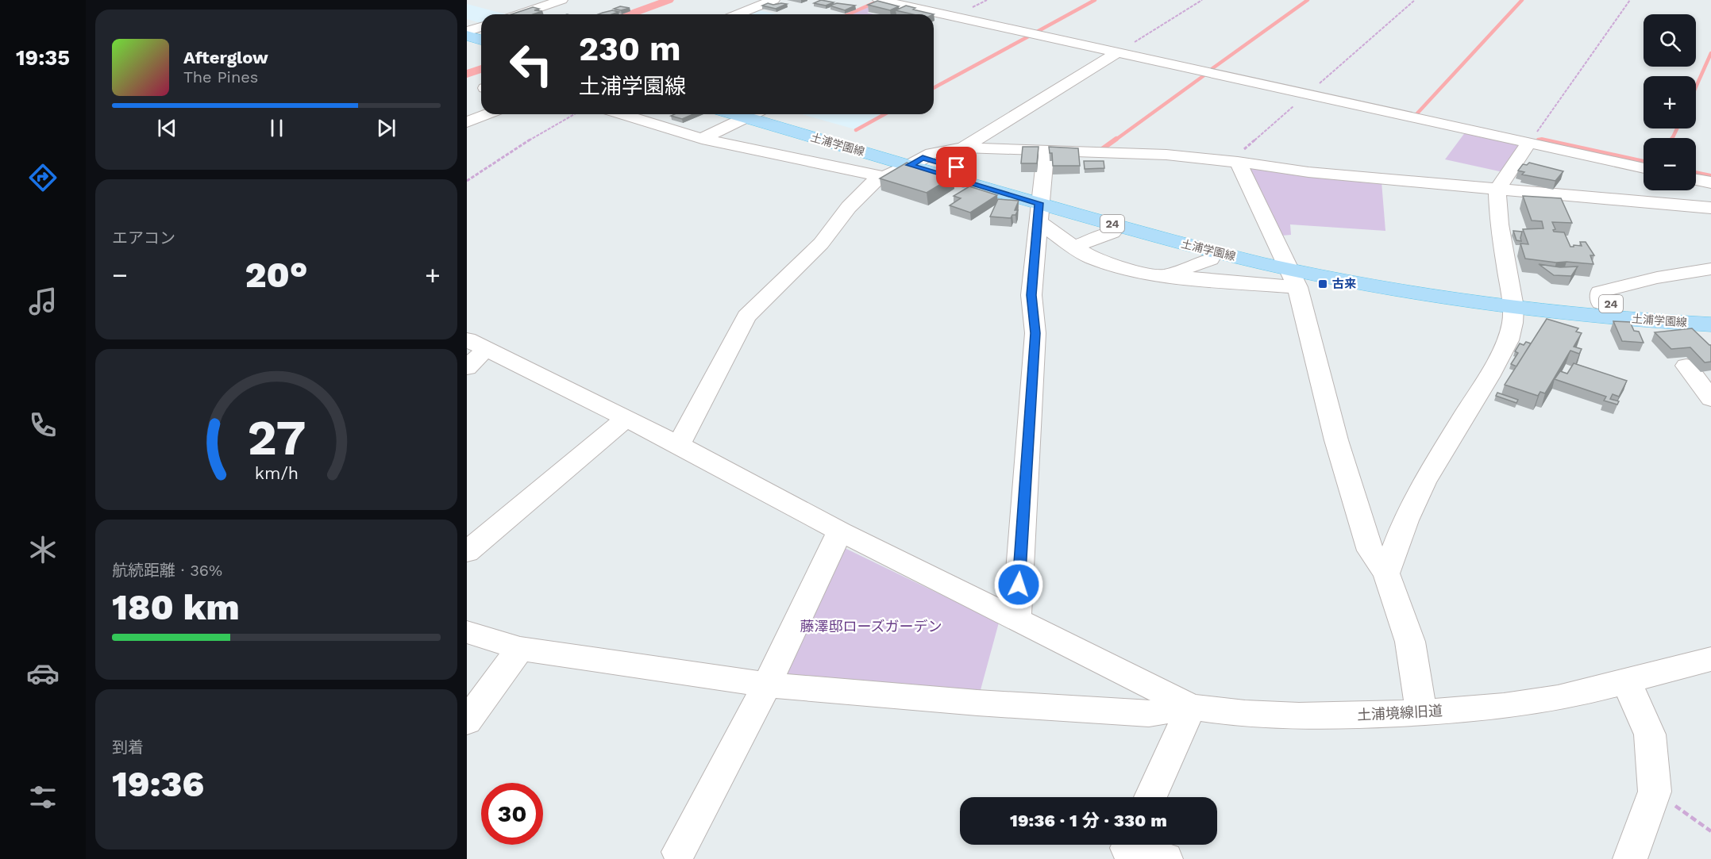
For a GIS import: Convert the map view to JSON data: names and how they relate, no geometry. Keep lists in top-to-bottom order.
{
  "streets": {
    "main road": ["土浦学園線", "24"],
    "street": ["土浦境線旧道"]
  },
  "parks": ["藤澤邸ローズガーデン"],
  "places": {
    "transit": ["古来"]
  },
  "page": {
    "tabs": "19:35",
    "map_buttons": ["+", "−"],
    "turn": ["230 m", "土浦学園線"],
    "song": ["Afterglow", "The Pines"],
    "tile": [
      "エアコン",
      ["航続距離 · 36%", "180 km"],
      ["到着", "19:36"]
    ],
    "heat": ["−", "20°", "+"],
    "limit": "30",
    "trip": "19:36 · 1 分 · 330 m",
    "gauge": ["27", "km/h"]
  }
}
